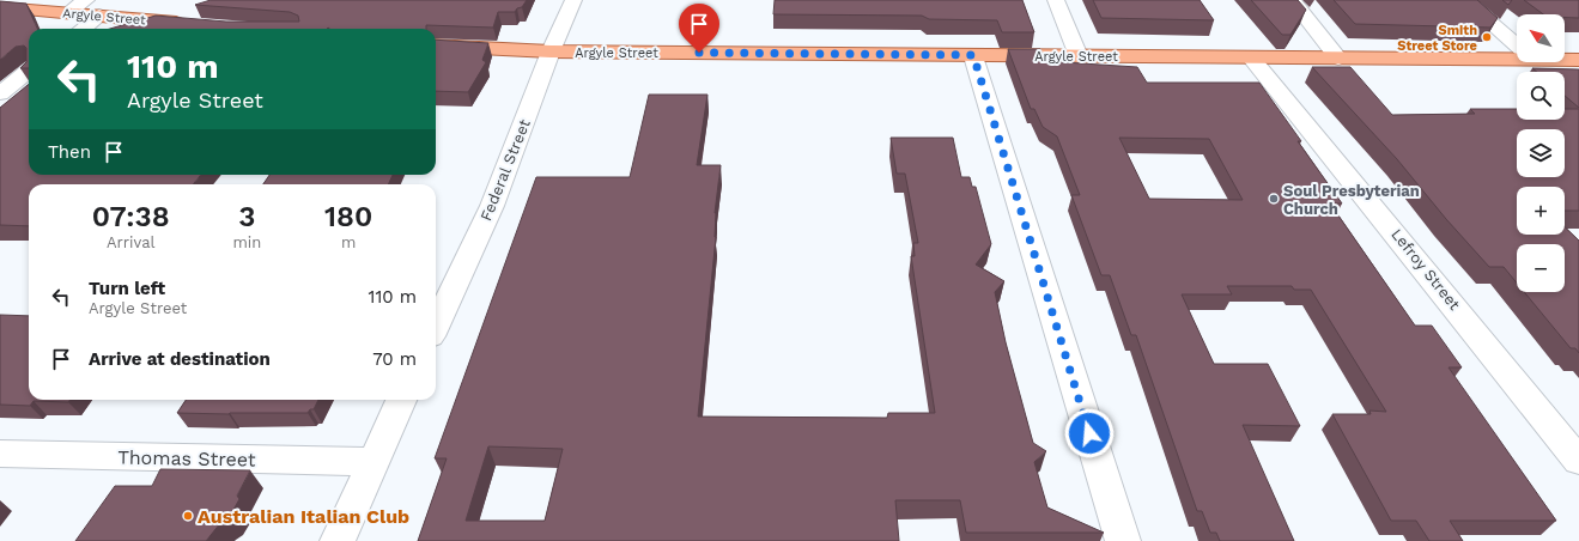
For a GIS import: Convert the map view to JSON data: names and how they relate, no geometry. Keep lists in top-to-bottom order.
{
  "streets": {
    "main road": ["Argyle Street"],
    "street": ["Federal Street", "Lefroy Street", "Thomas Street"]
  },
  "crossings": [
    ["Argyle Street", "Federal Street"],
    ["Argyle Street", "Lefroy Street"]
  ],
  "places": ["Smith Street Store", "Soul Presbyterian Church", "Australian Italian Club"],
  "north": "top left",
  "page": {
    "map_buttons": ["+", "−"],
    "turn": ["110 m", "Argyle Street"],
    "then": "Then",
    "eta": [
      "07:38",
      "Arrival",
      "3",
      "min",
      "180",
      "m"
    ],
    "list": [
      {
        "name": "Turn left",
        "note": "Argyle Street",
        "value": "110 m"
      },
      {
        "name": "Arrive at destination",
        "value": "70 m"
      }
    ]
  }
}
